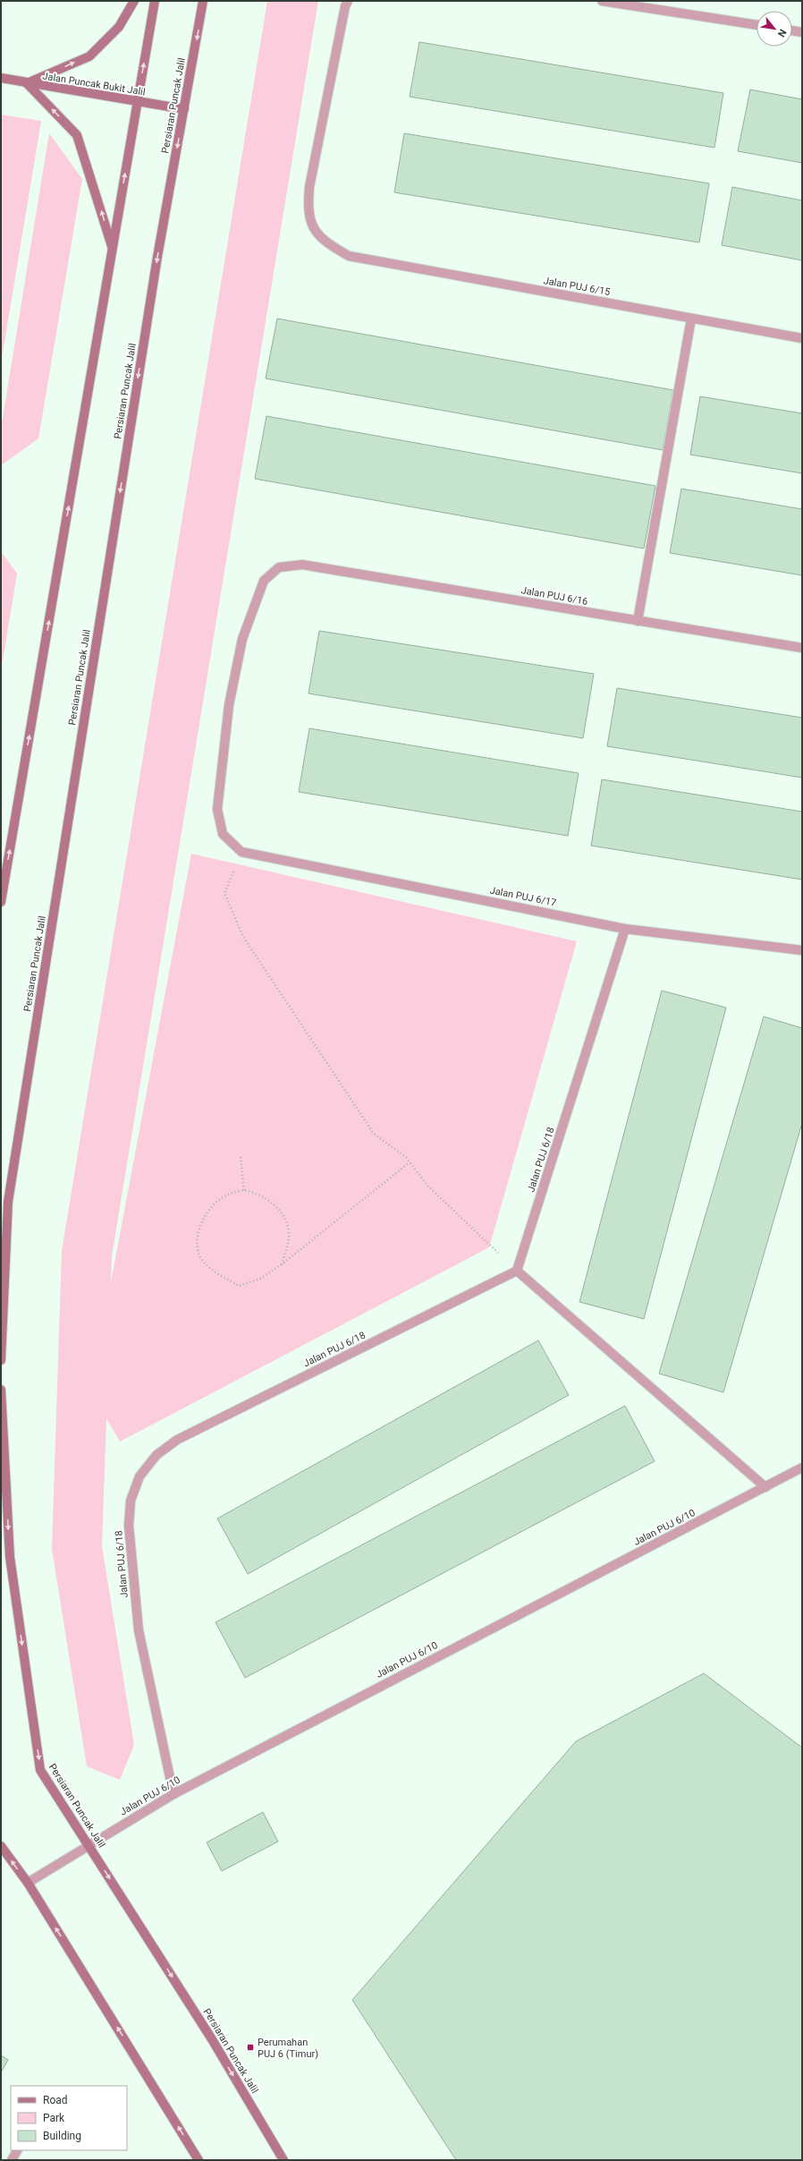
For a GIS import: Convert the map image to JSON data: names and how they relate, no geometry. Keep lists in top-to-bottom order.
{
  "streets": {
    "main road": ["Jalan Puncak Bukit Jalil", "Persiaran Puncak Jalil"],
    "street": [
      "Jalan PUJ 6/15",
      "Jalan PUJ 6/16",
      "Jalan PUJ 6/17",
      "Jalan PUJ 6/18",
      "Jalan PUJ 6/10"
    ]
  },
  "crossings": [
    ["Jalan Puncak Bukit Jalil", "Persiaran Puncak Jalil"],
    ["Persiaran Puncak Jalil", "Jalan PUJ 6/10"],
    ["Jalan PUJ 6/16", "Jalan PUJ 6/17"],
    ["Jalan PUJ 6/17", "Jalan PUJ 6/18"],
    ["Jalan PUJ 6/18", "Jalan PUJ 6/10"]
  ],
  "places": {
    "transit": ["Perumahan PUJ 6 (Timur)"]
  },
  "legend": ["Road", "Park", "Building"],
  "north": "bottom right"
}
